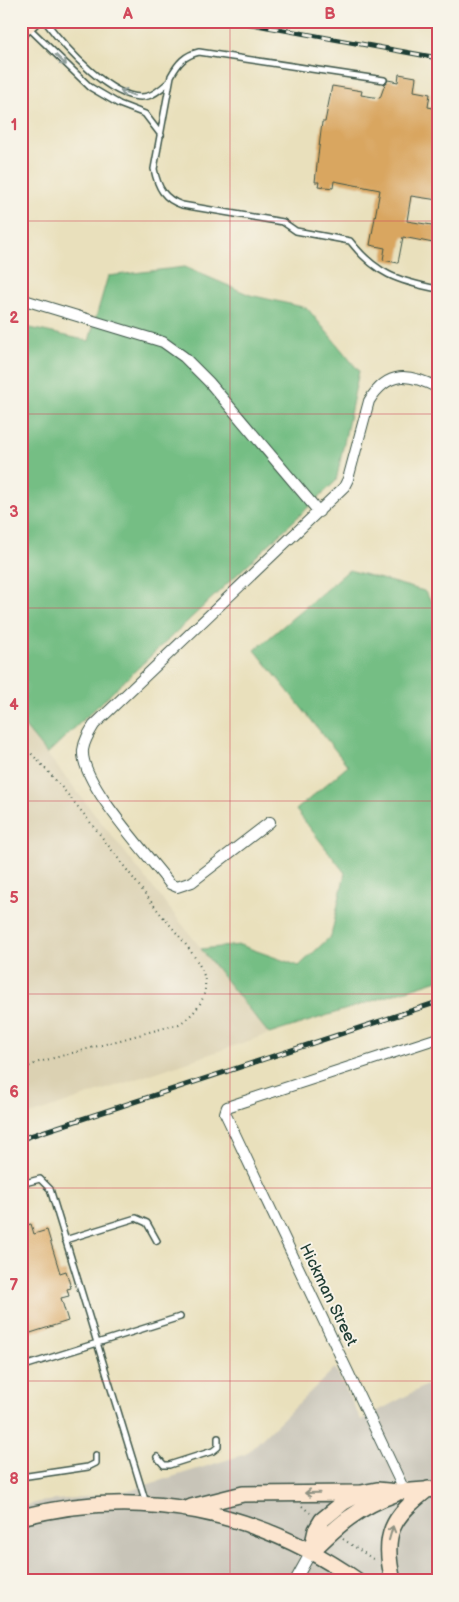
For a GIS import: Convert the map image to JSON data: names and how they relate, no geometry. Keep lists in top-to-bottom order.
{
  "streets": {
    "street": ["Hickman Street"]
  },
  "grid": {
    "columns": ["A", "B"],
    "rows": [
      "1",
      "2",
      "3",
      "4",
      "5",
      "6",
      "7",
      "8"
    ]
  }
}
